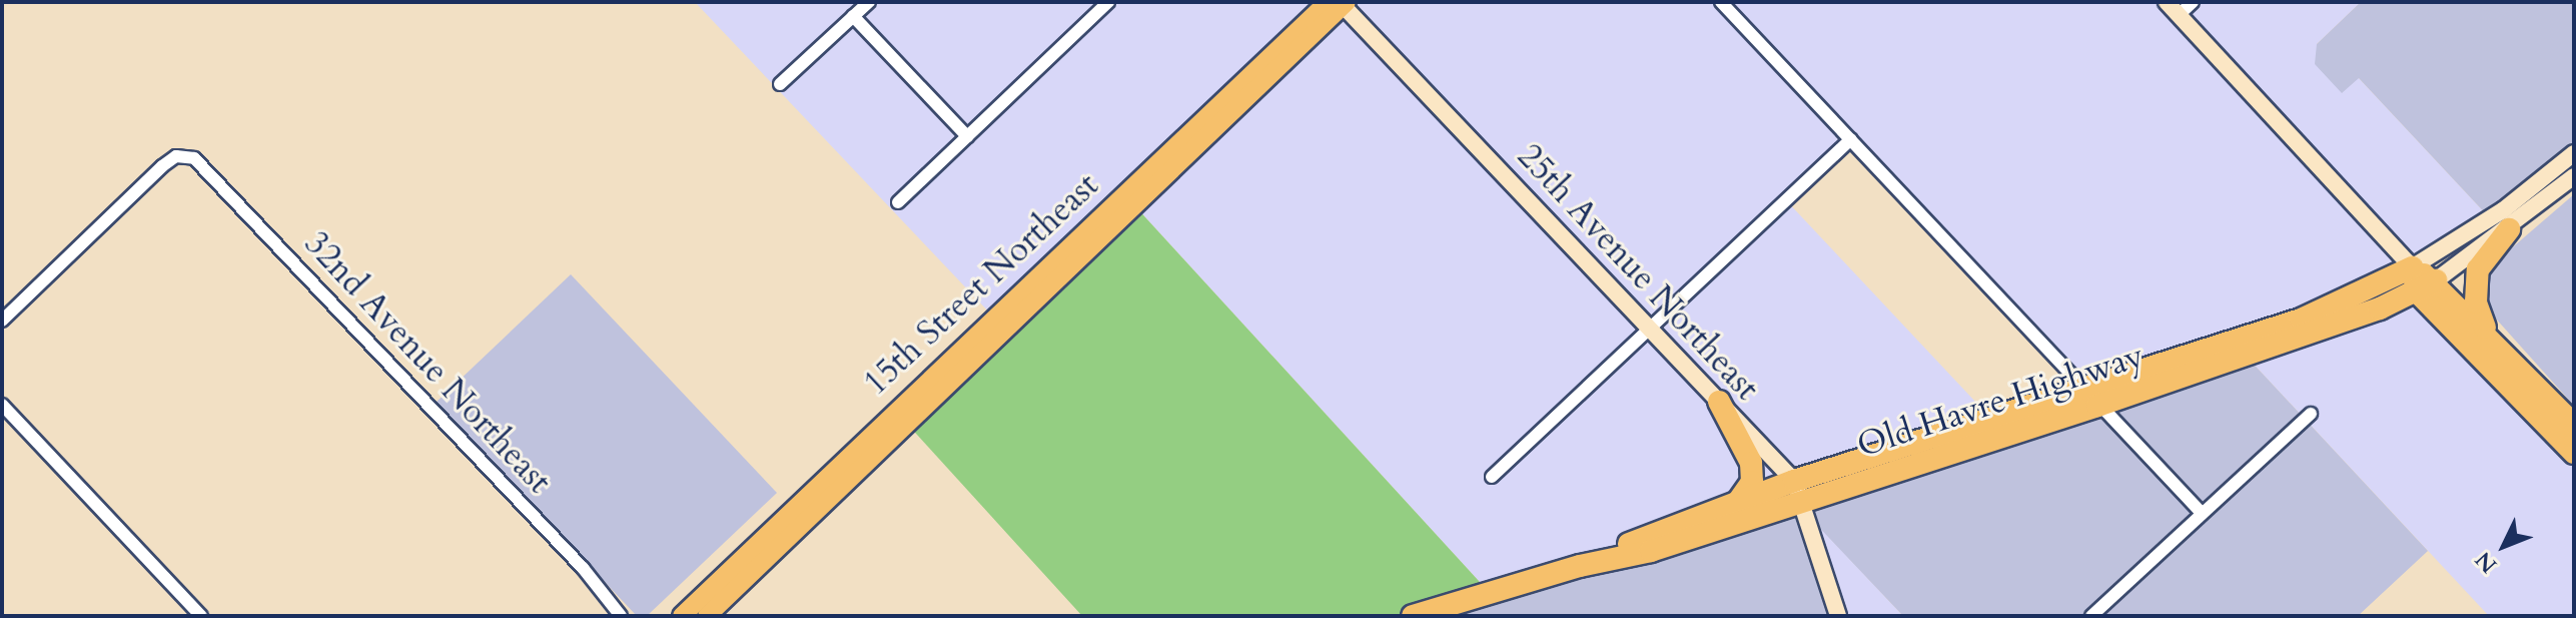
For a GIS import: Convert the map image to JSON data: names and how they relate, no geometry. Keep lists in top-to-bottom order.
{
  "streets": {
    "highway": ["Old Havre Highway"],
    "main road": ["25th Avenue Northeast", "15th Street Northeast"],
    "street": ["32nd Avenue Northeast"]
  },
  "crossings": [
    ["25th Avenue Northeast", "15th Street Northeast"],
    ["25th Avenue Northeast", "Old Havre Highway"]
  ],
  "north": "bottom left"
}
